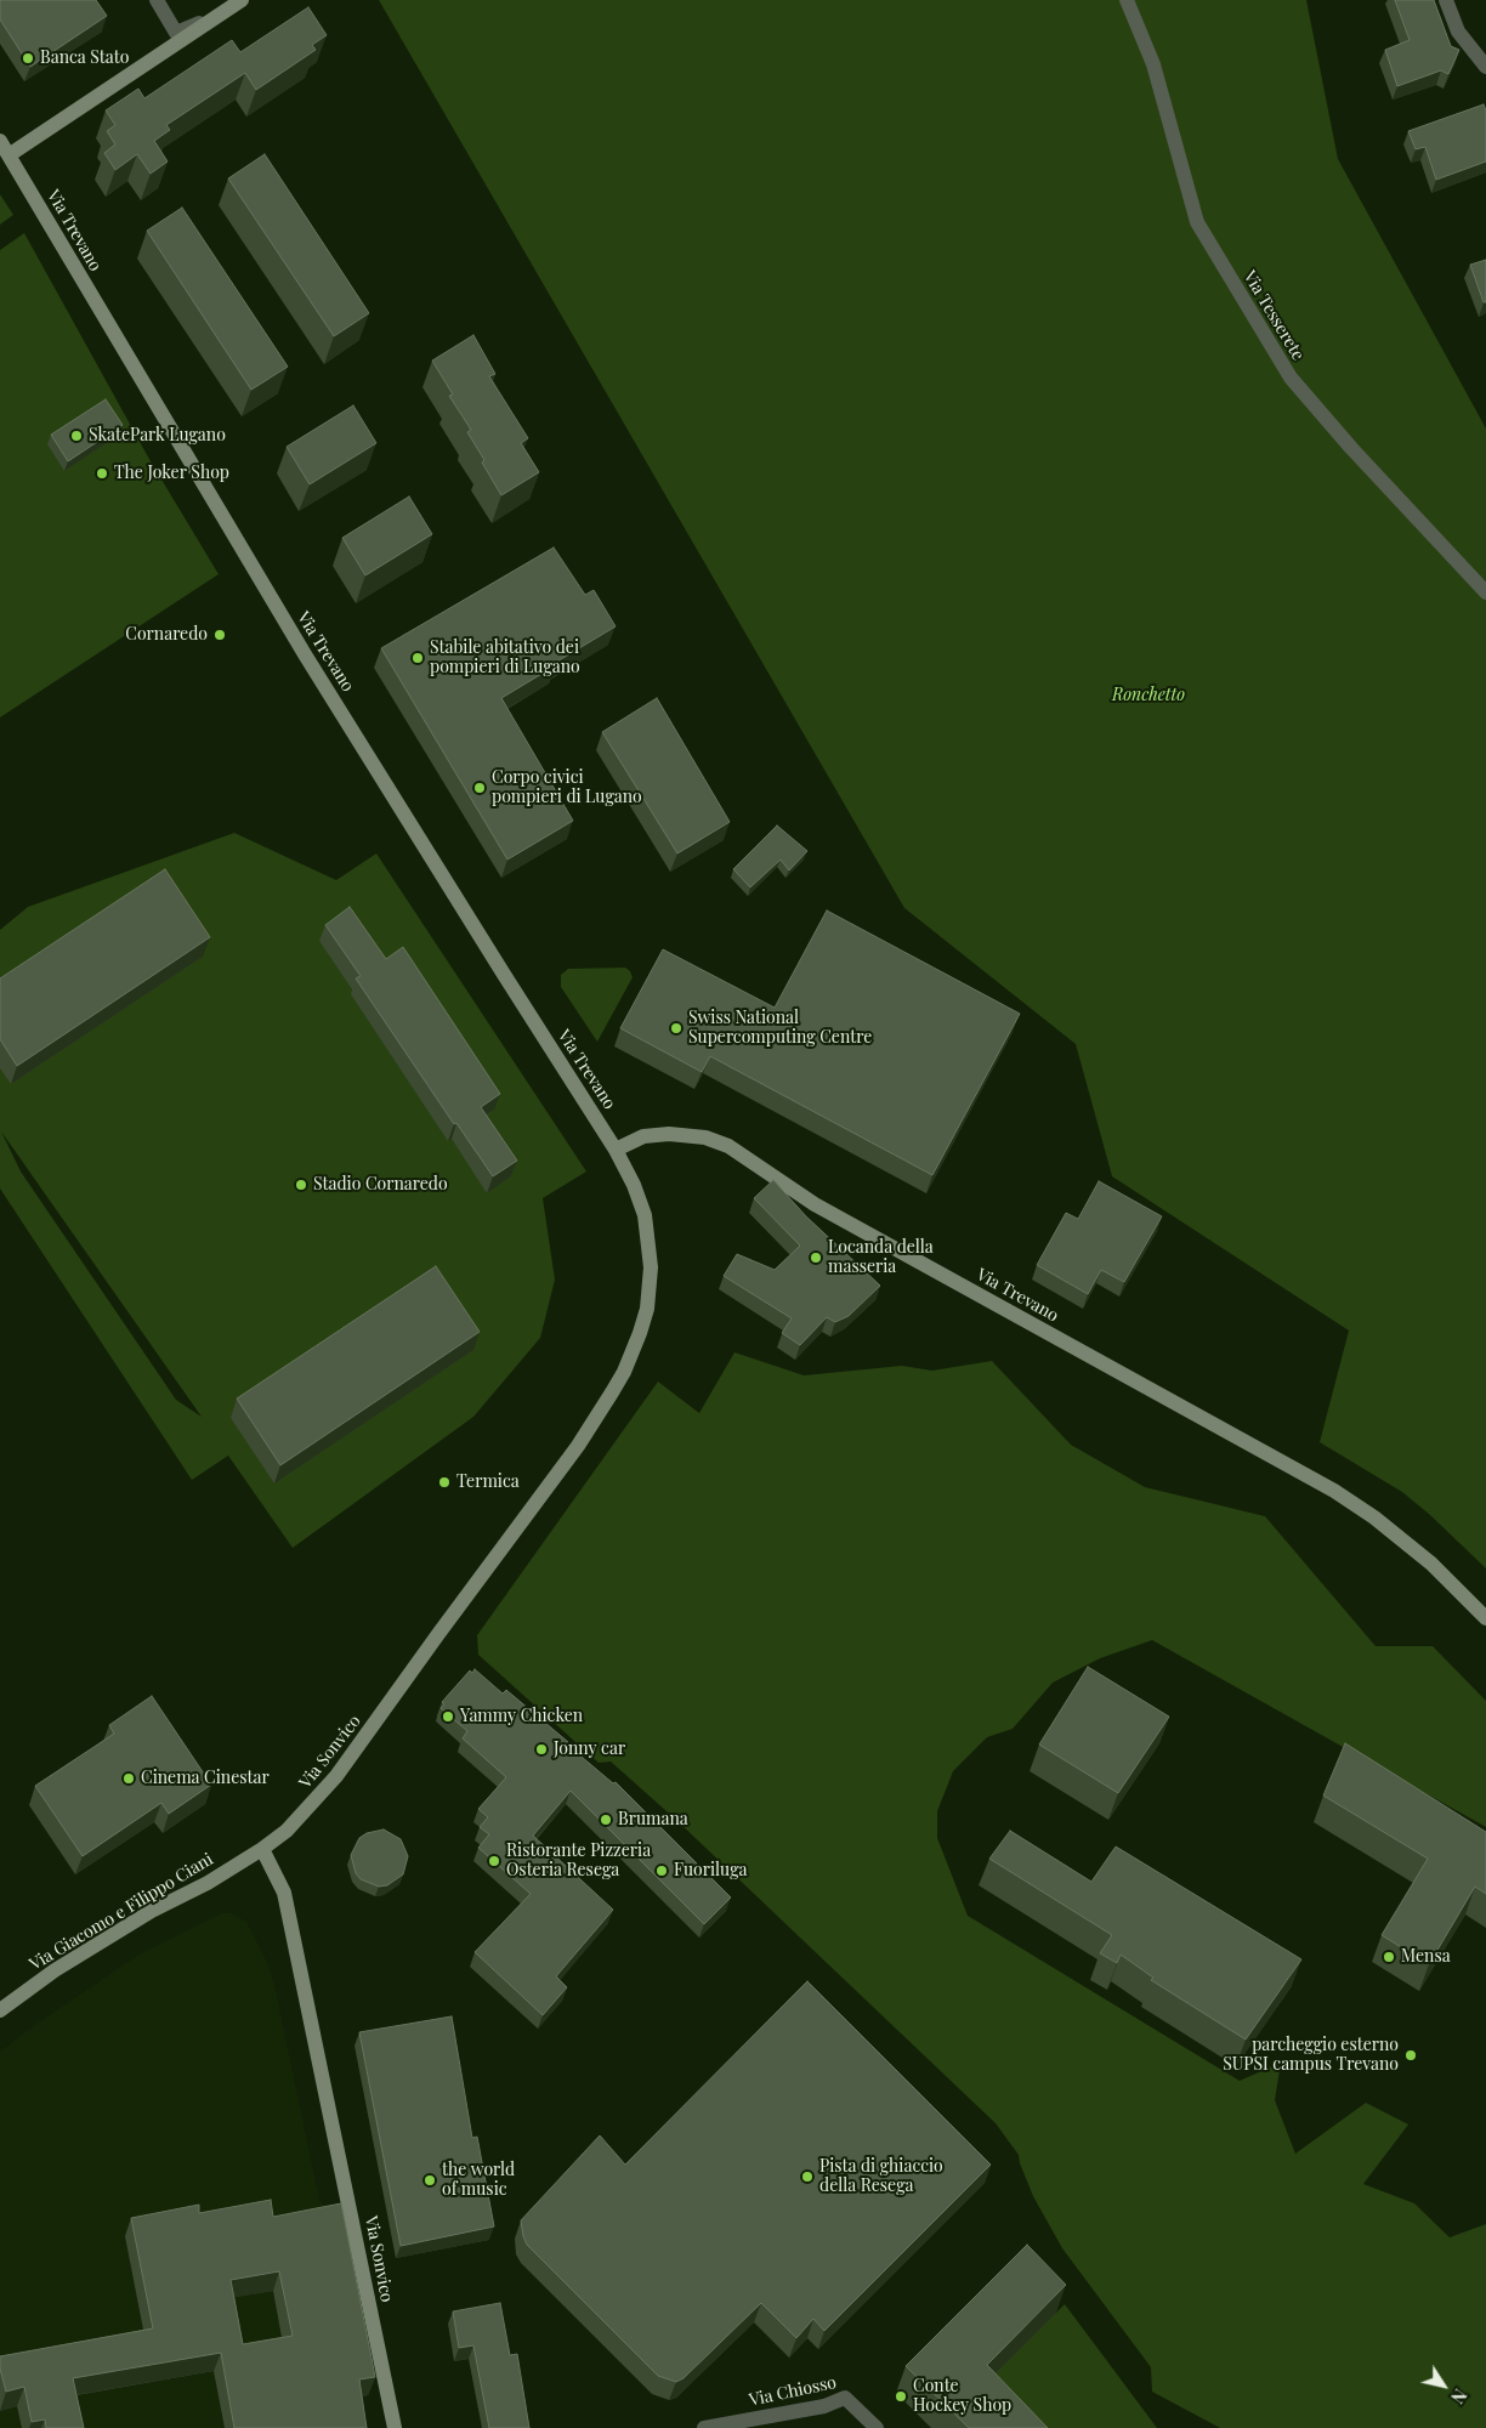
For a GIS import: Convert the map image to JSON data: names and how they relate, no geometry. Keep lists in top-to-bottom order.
{
  "streets": {
    "main road": ["Via Trevano", "Via Sonvico", "Via Giacomo e Filippo Ciani"],
    "street": ["Via Tesserete", "Via Chiosso"]
  },
  "crossings": [
    ["Via Trevano", "Via Sonvico"],
    ["Via Sonvico", "Via Giacomo e Filippo Ciani"]
  ],
  "parks": ["Ronchetto"],
  "places": [
    "Banca Stato",
    "SkatePark Lugano",
    "The Joker Shop",
    "Cornaredo",
    "Stabile abitativo dei pompieri di Lugano",
    "Corpo civici pompieri di Lugano",
    "Swiss National Supercomputing Centre",
    "Stadio Cornaredo",
    "Locanda della masseria",
    "Termica",
    "Yammy Chicken",
    "Jonny car",
    "Cinema Cinestar",
    "Brumana",
    "Ristorante Pizzeria Osteria Resega",
    "Fuoriluga",
    "Mensa",
    "parcheggio esterno SUPSI campus Trevano",
    "Pista di ghiaccio della Resega",
    "the world of music",
    "Conte Hockey Shop"
  ],
  "north": "bottom right"
}
